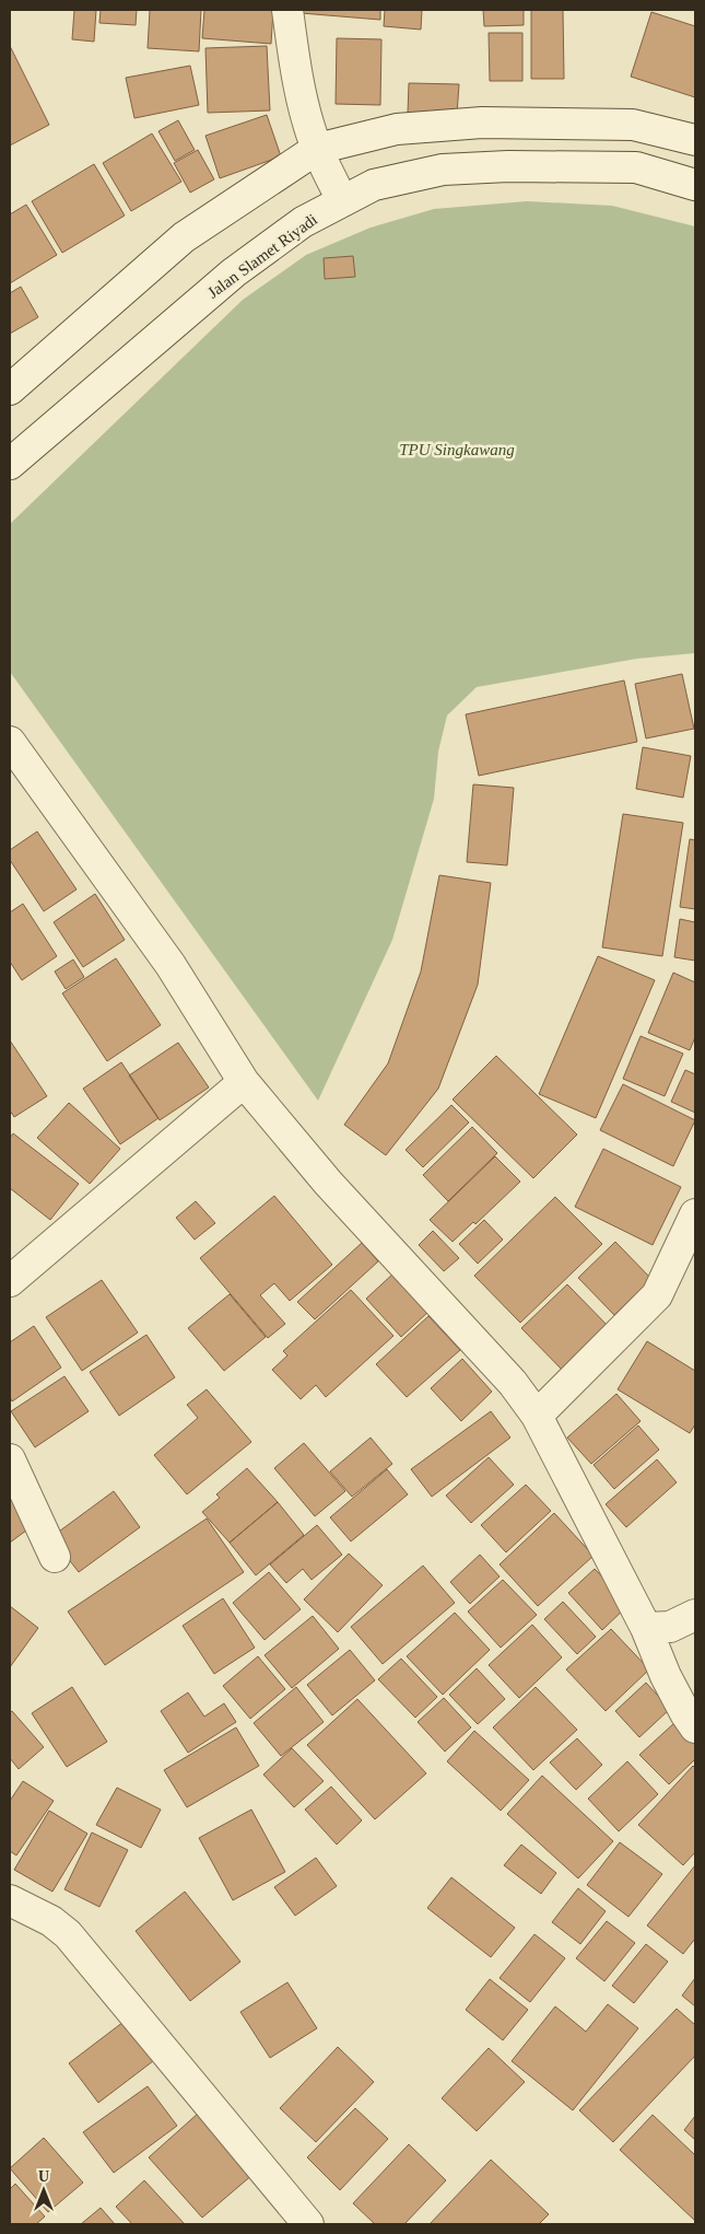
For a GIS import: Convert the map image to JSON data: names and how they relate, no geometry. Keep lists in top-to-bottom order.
{
  "streets": {
    "street": ["Jalan Slamet Riyadi"]
  },
  "parks": ["TPU Singkawang"],
  "north": "top"
}
